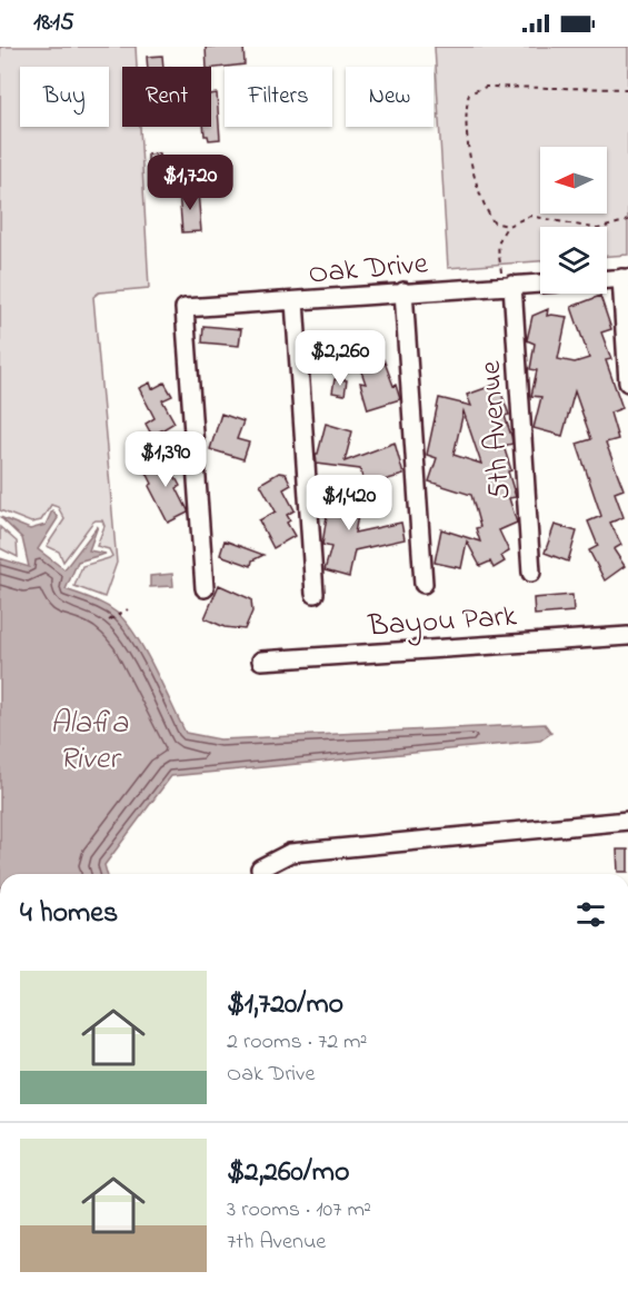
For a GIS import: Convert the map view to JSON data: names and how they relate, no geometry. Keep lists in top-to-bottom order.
{
  "streets": {
    "street": ["Oak Drive", "5th Avenue", "Bayou Park"]
  },
  "crossings": [
    ["Oak Drive", "5th Avenue"]
  ],
  "water": ["Alafia River"],
  "north": "left",
  "page": {
    "status": "18:15",
    "chip": [
      "Buy",
      "Rent",
      "Filters",
      "New"
    ],
    "price": [
      "$1,720",
      "$2,260",
      "$1,390",
      "$1,420"
    ],
    "heading": "4 homes",
    "list": [
      {
        "name": "$1,720/mo",
        "note": "2 rooms · 72 m² · Oak Drive"
      },
      {
        "name": "$2,260/mo",
        "note": "3 rooms · 107 m² · 7th Avenue"
      }
    ]
  }
}
